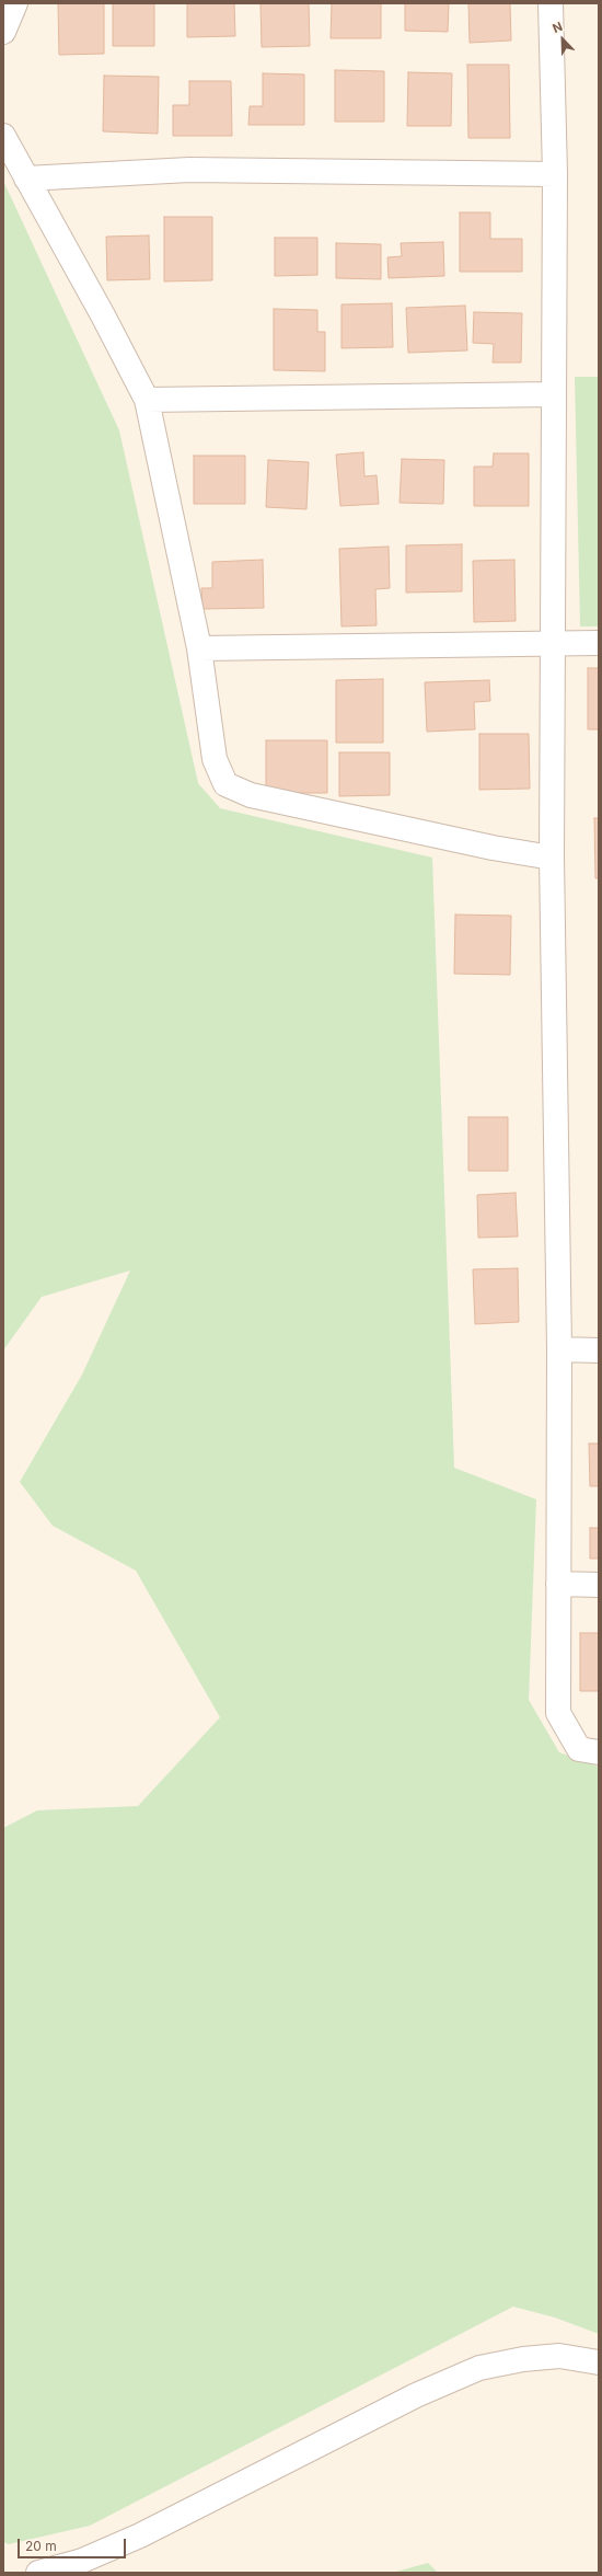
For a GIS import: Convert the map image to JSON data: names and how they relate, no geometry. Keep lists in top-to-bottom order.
{
  "scale_bar": "20 m",
  "north": "top left"
}
